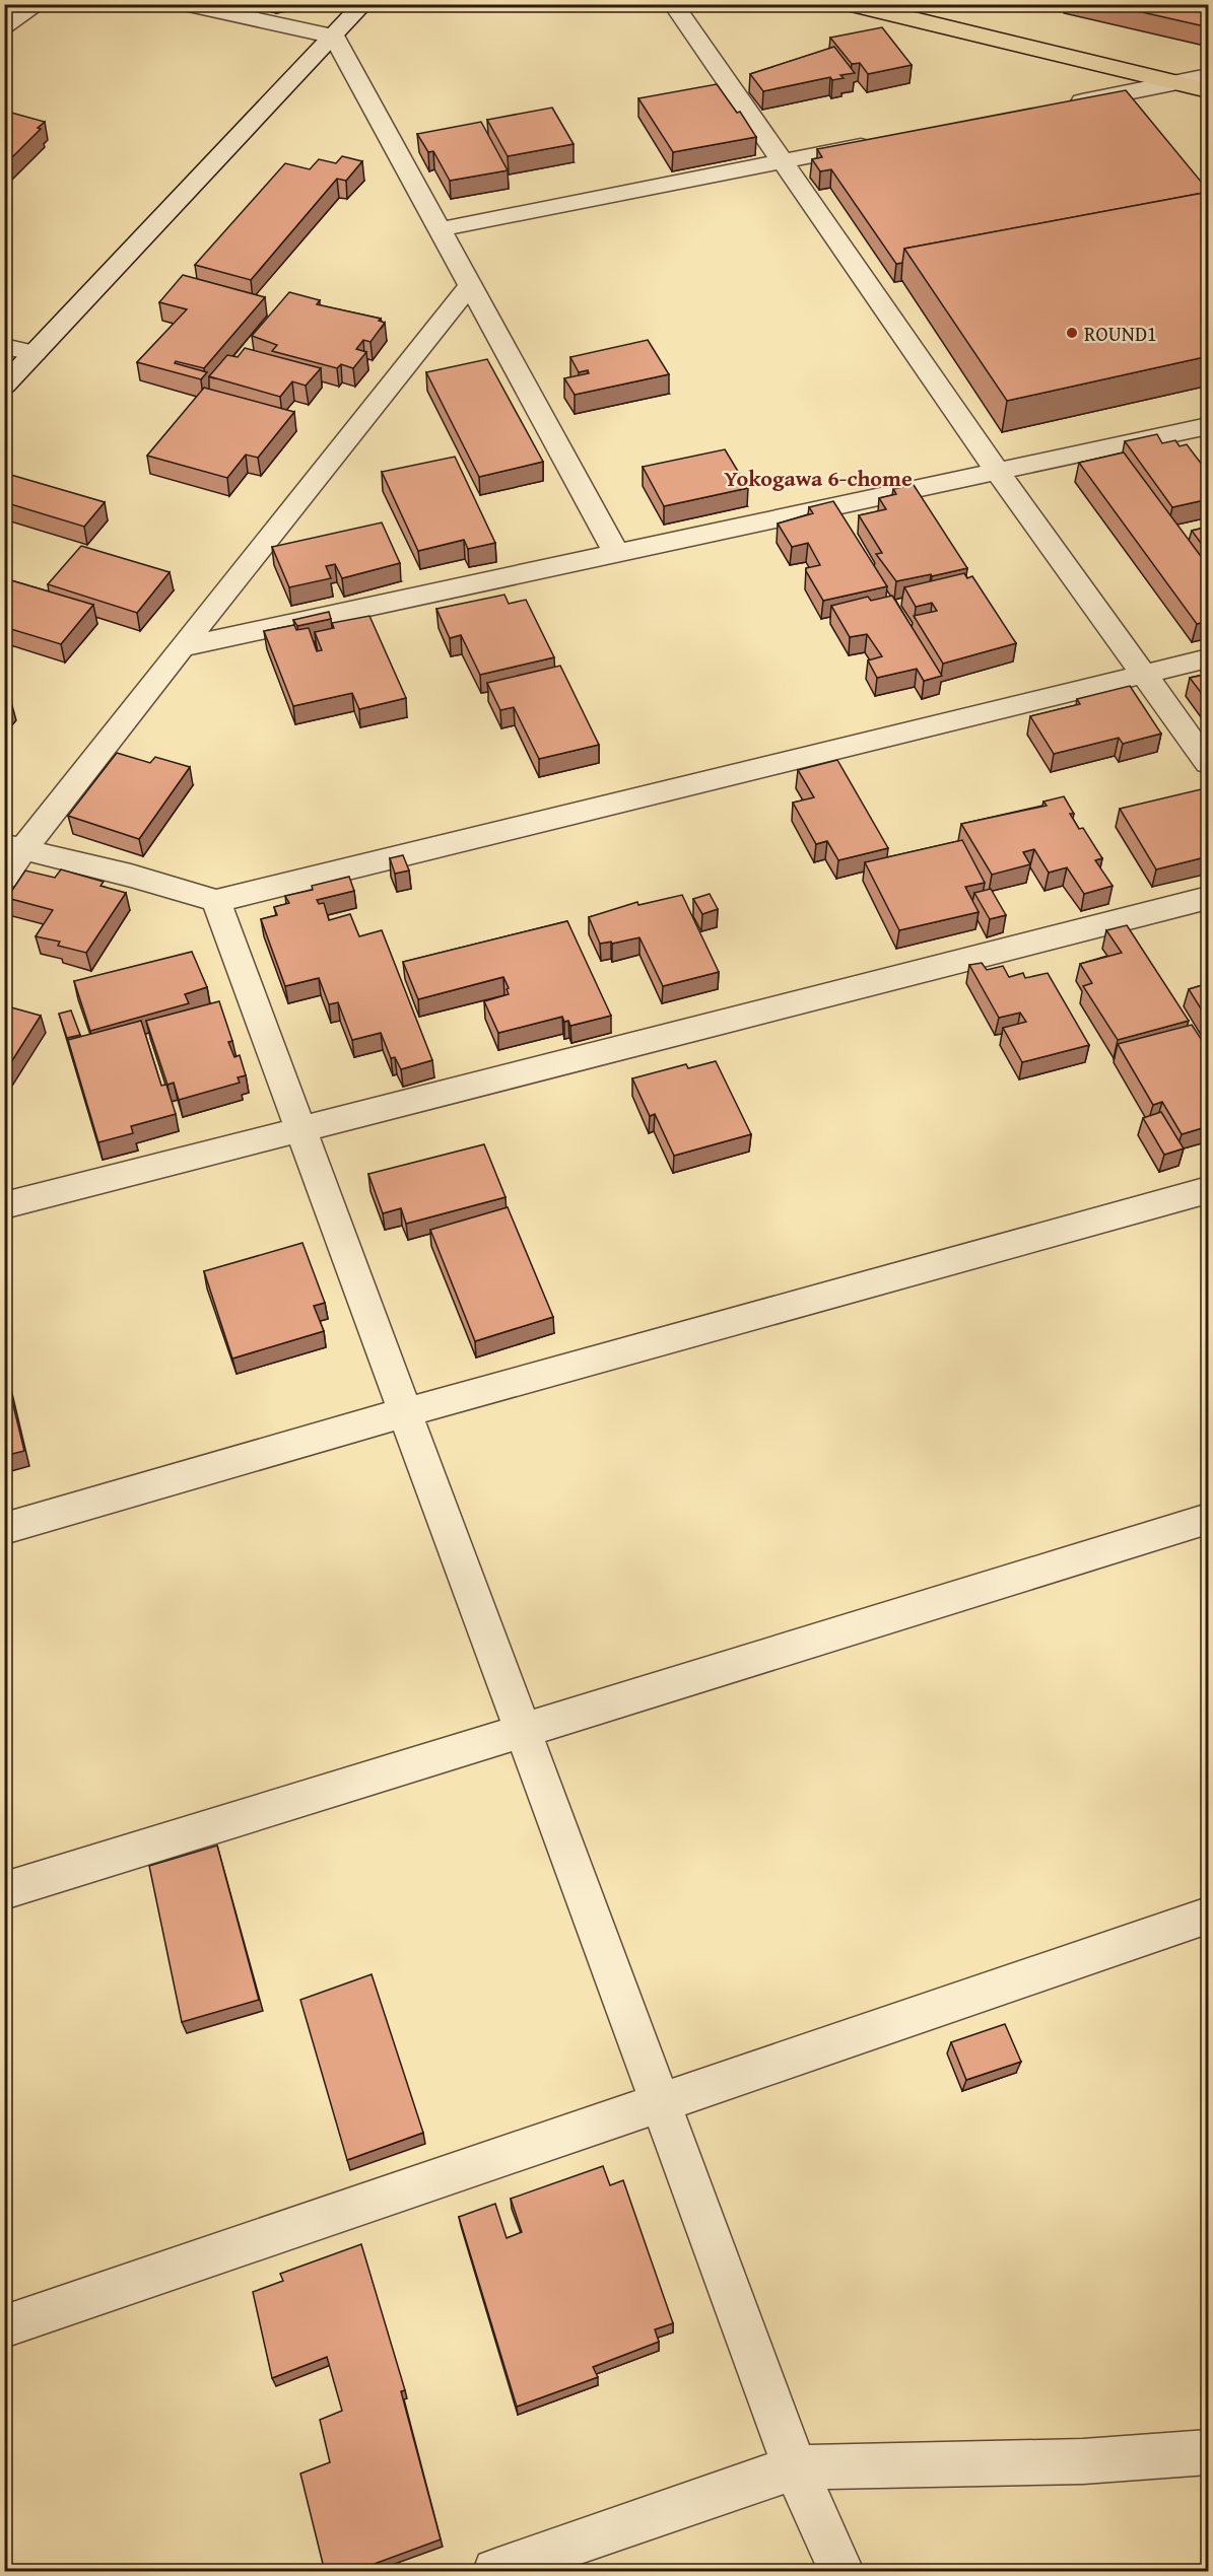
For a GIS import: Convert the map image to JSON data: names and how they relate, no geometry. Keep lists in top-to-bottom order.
{
  "districts": ["Yokogawa 6-chome"],
  "places": ["ROUND1"]
}
